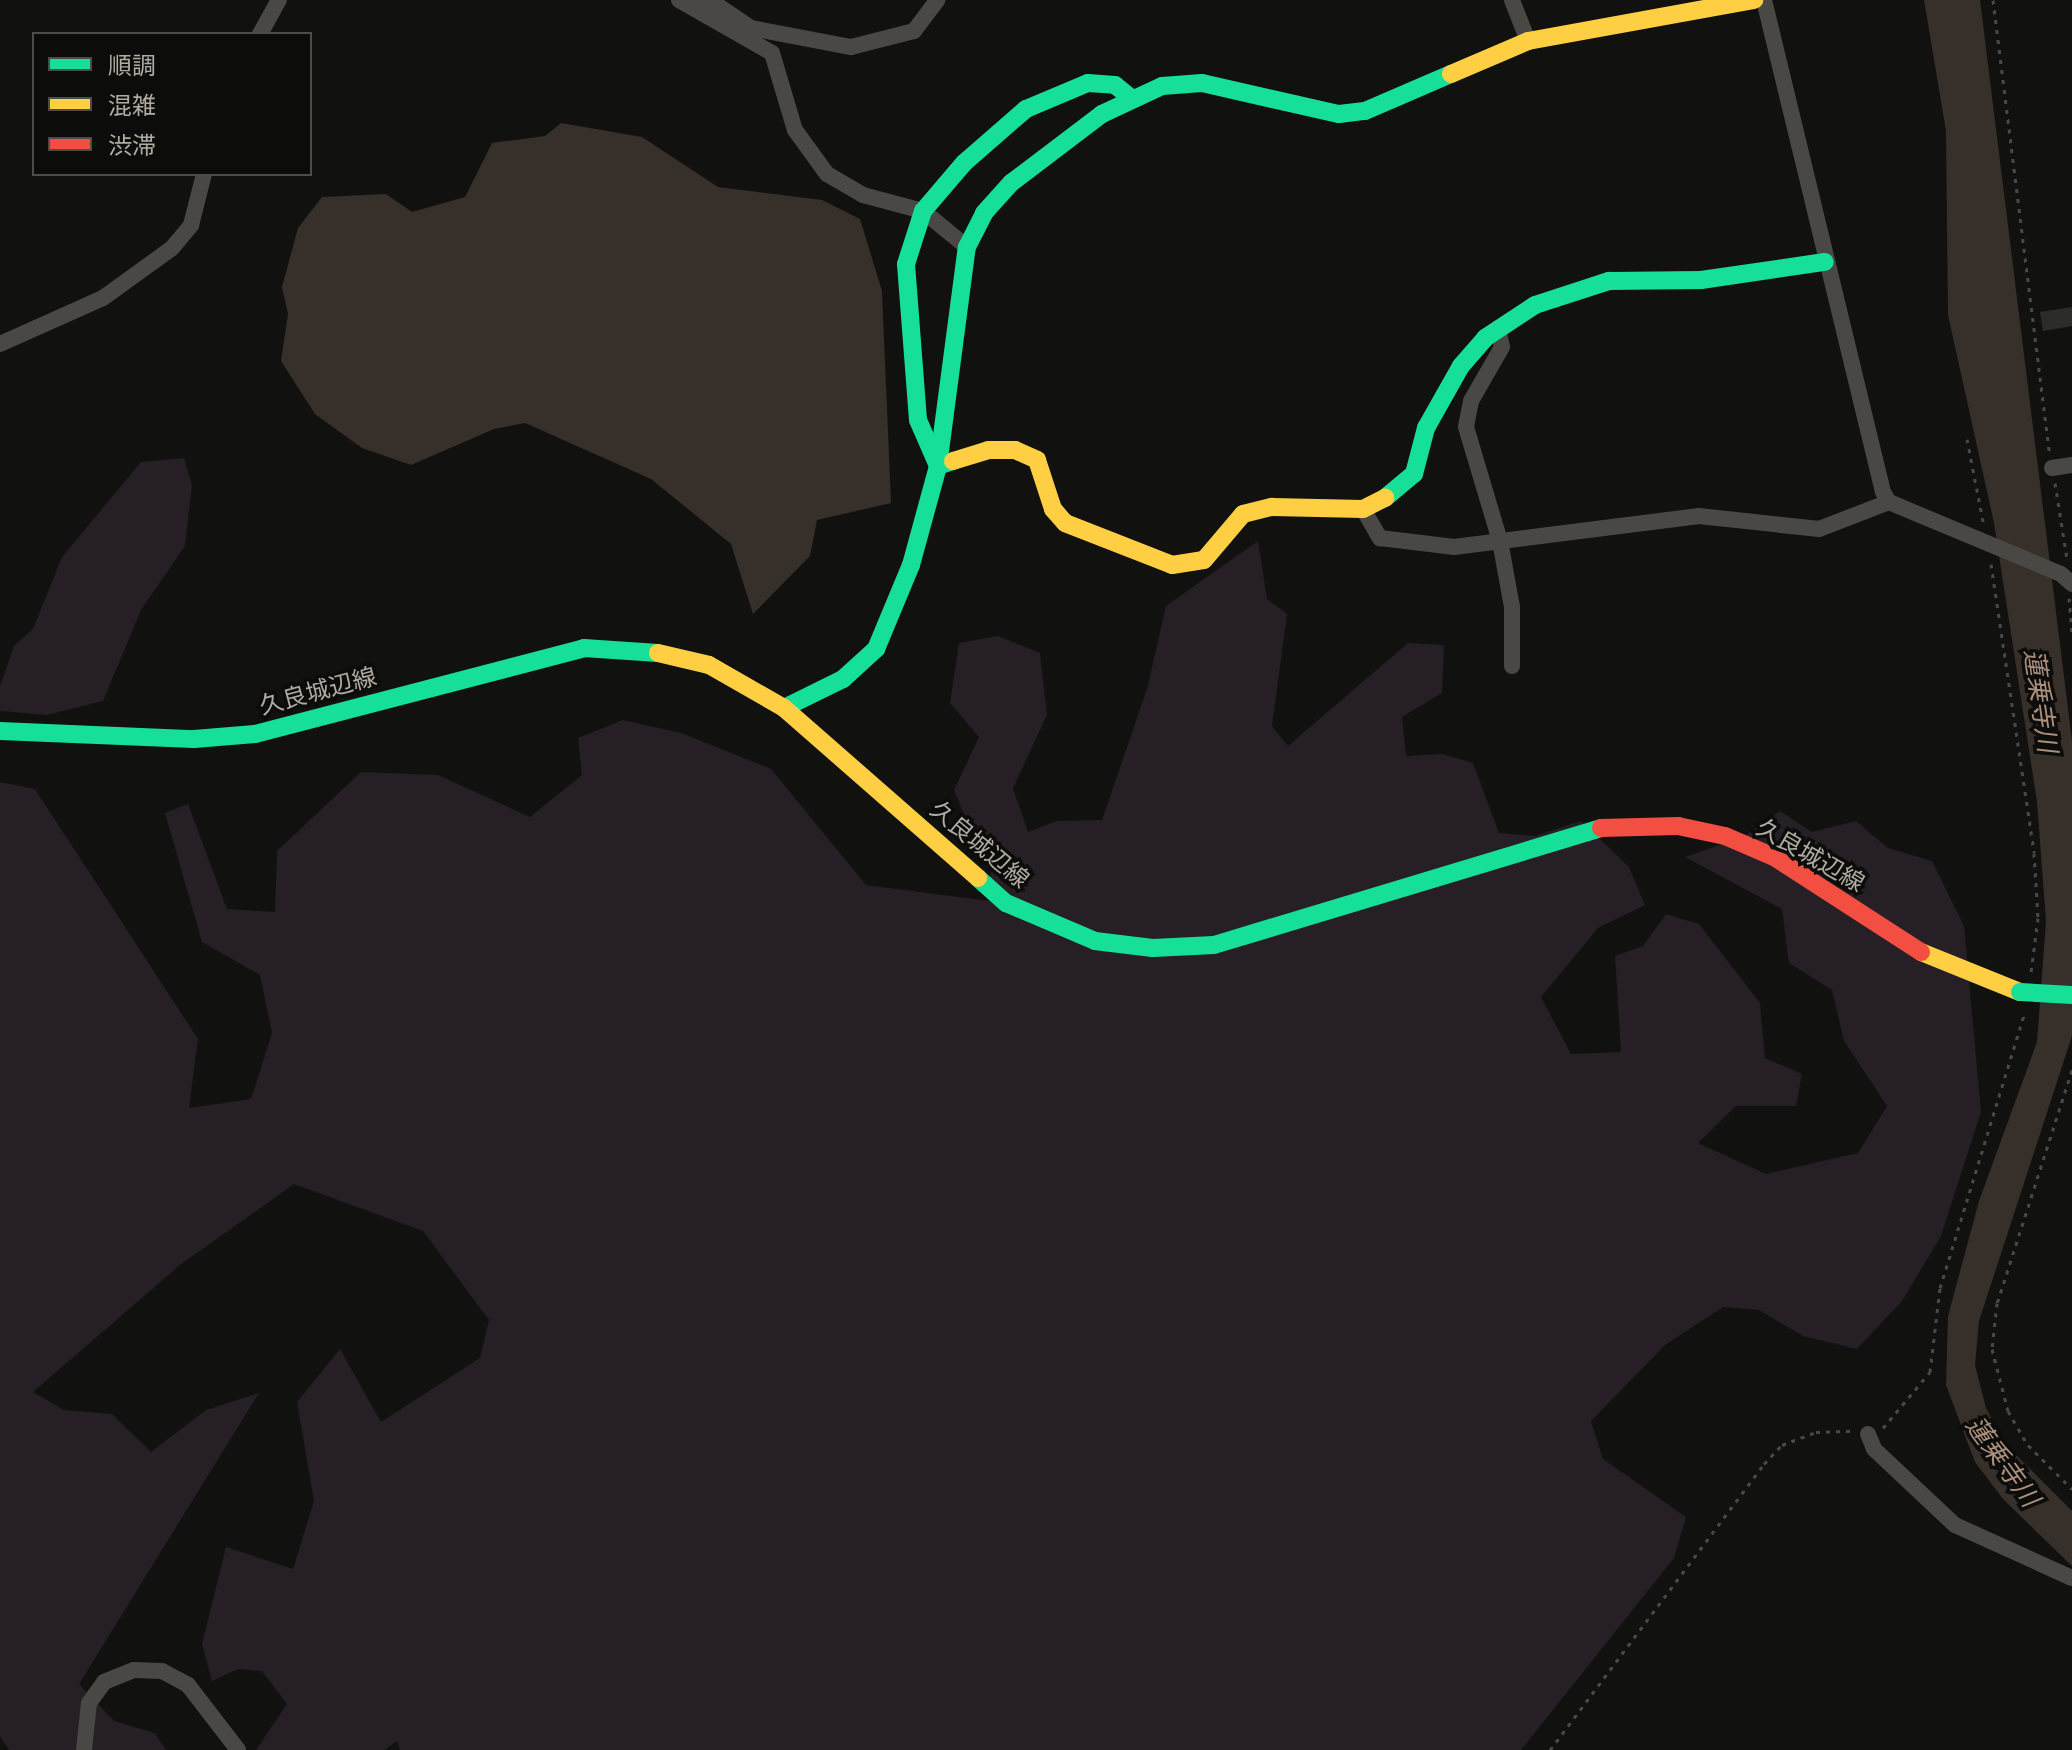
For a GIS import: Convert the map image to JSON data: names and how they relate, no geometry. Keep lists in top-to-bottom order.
{
  "streets": {
    "street": ["久良城辺線"]
  },
  "water": ["蓮乗寺川"],
  "legend": ["順調", "混雑", "渋滞"]
}
